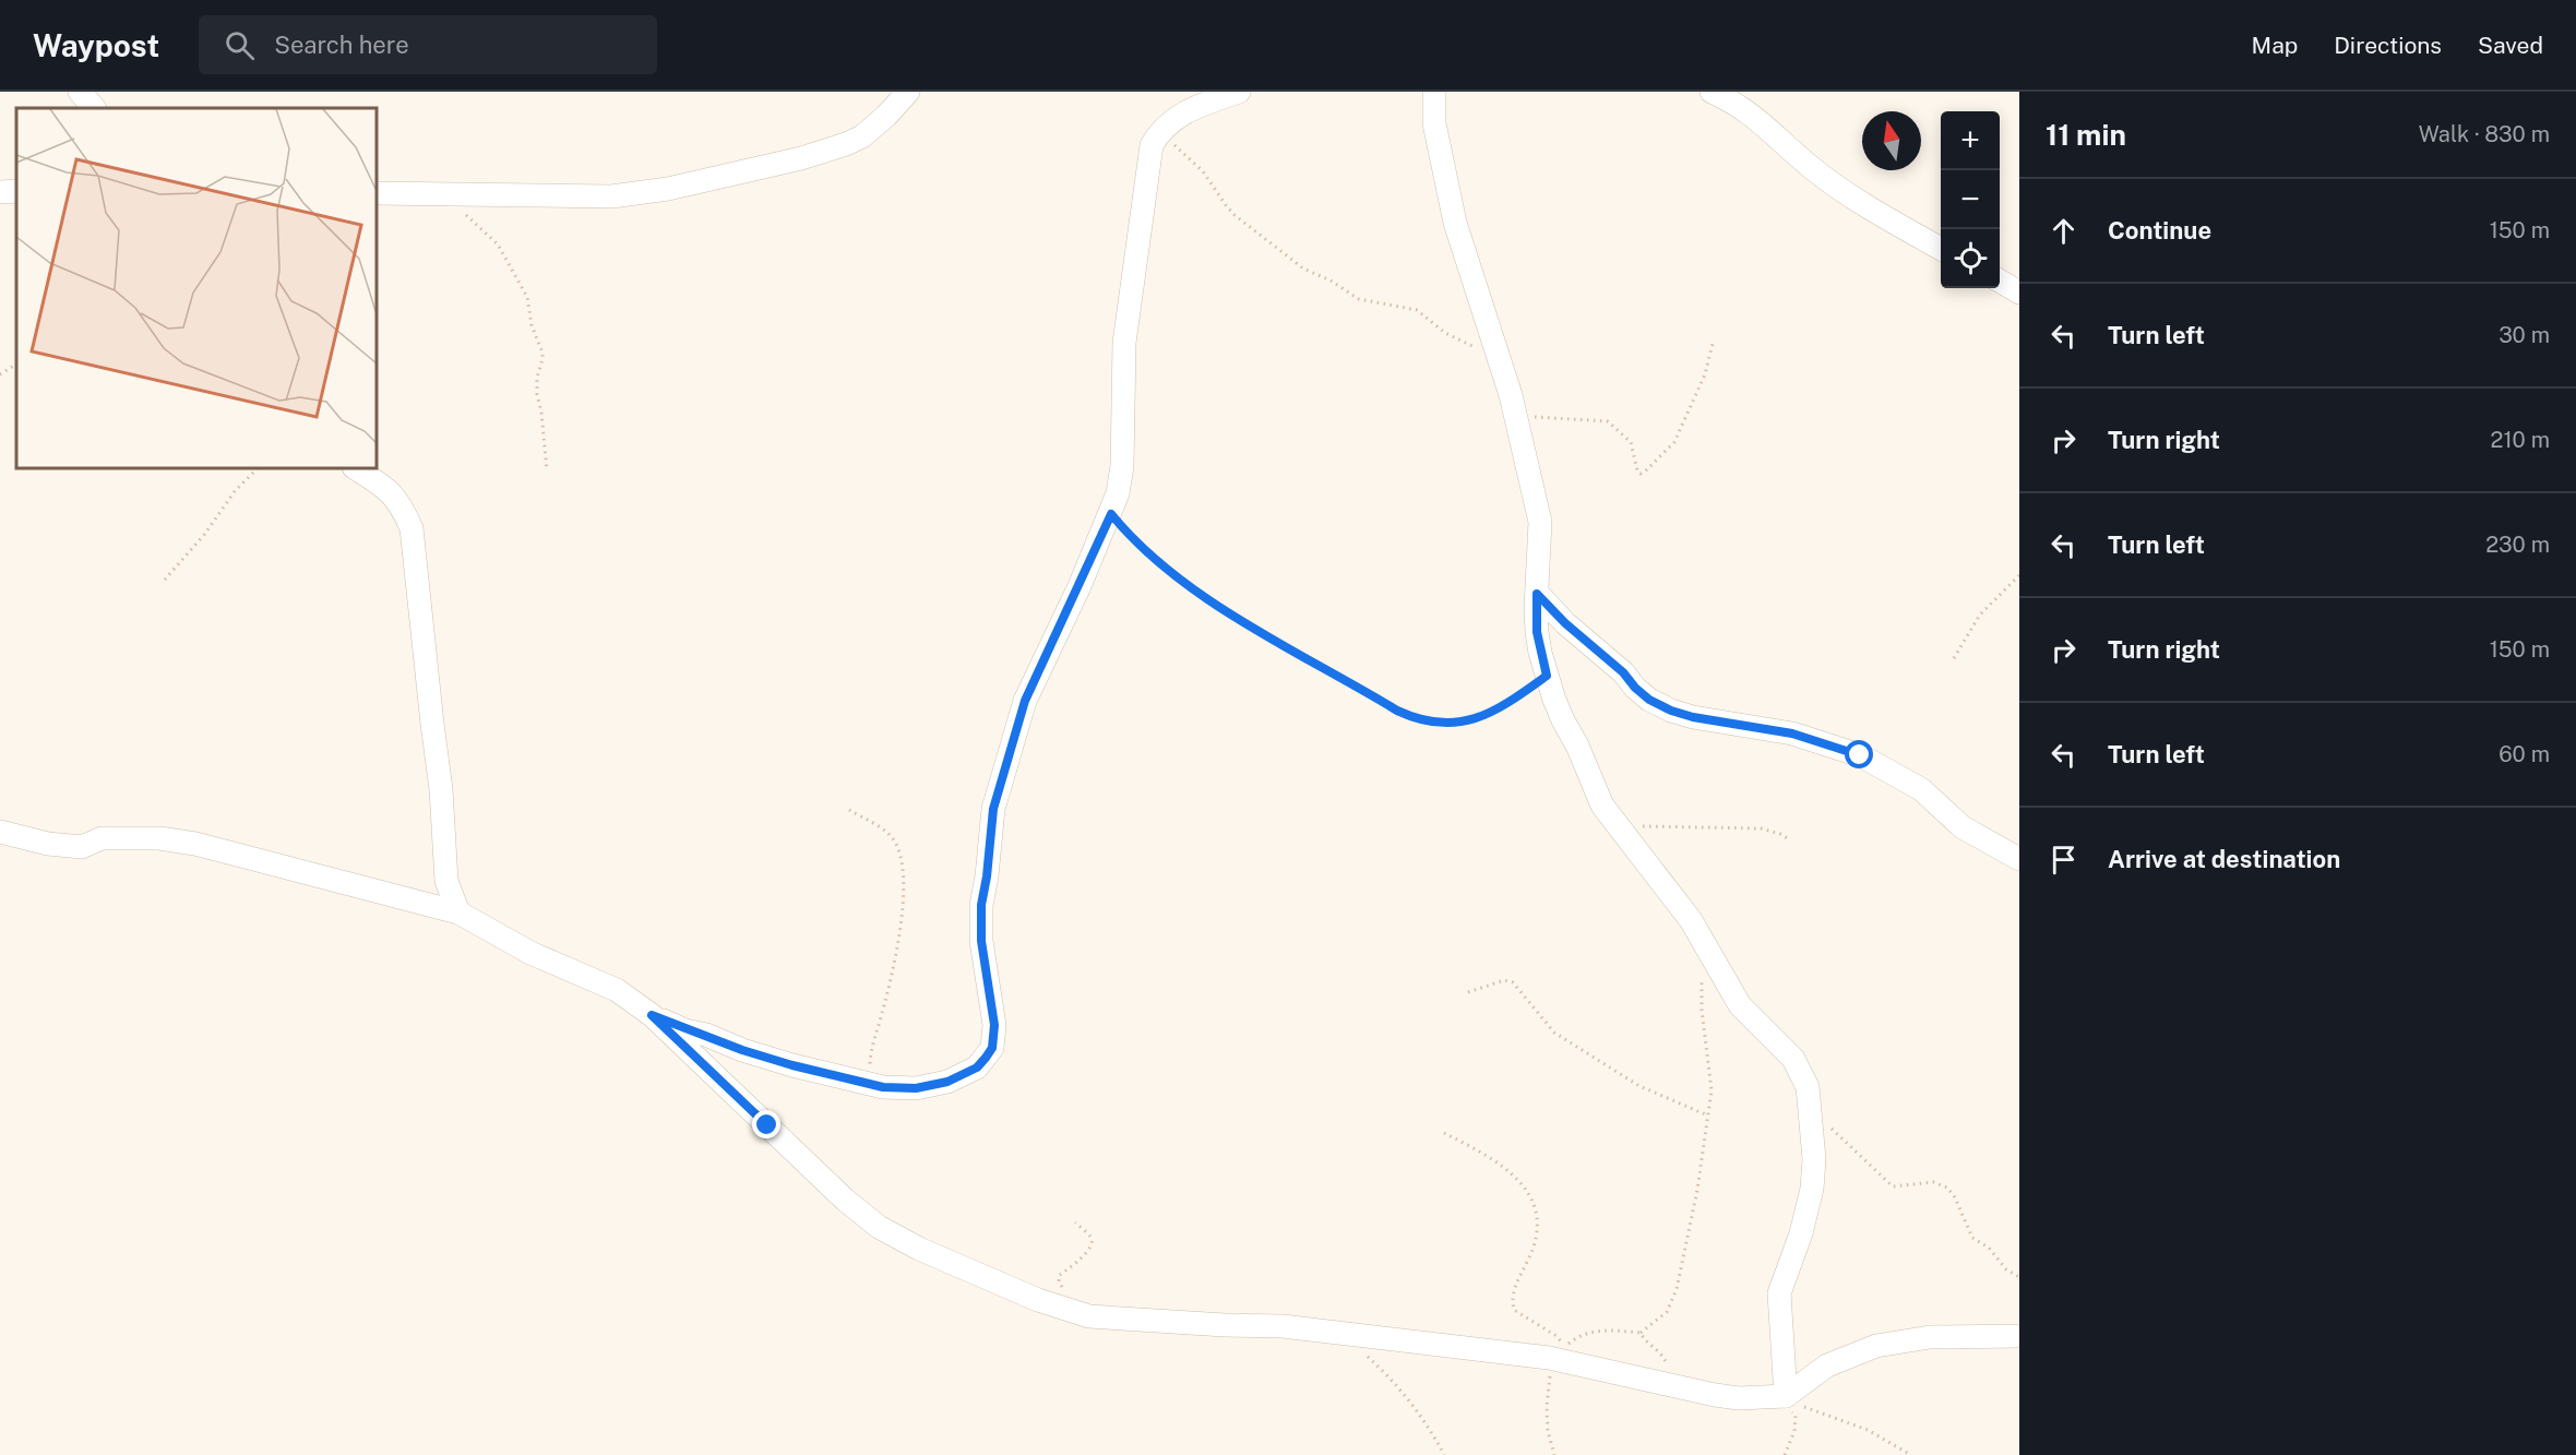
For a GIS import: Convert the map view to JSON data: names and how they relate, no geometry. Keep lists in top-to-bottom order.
{
  "north": "top",
  "page": {
    "header": "Waypost",
    "search": "Search here",
    "nav": ["Map", "Directions", "Saved"],
    "heading": ["11 min", "Walk · 830 m"],
    "map_buttons": ["+", "−"],
    "list": [
      ["Continue", "150 m"],
      ["Turn left", "30 m"],
      ["Turn right", "210 m"],
      ["Turn left", "230 m"],
      ["Turn right", "150 m"],
      ["Turn left", "60 m"],
      "Arrive at destination"
    ]
  }
}
